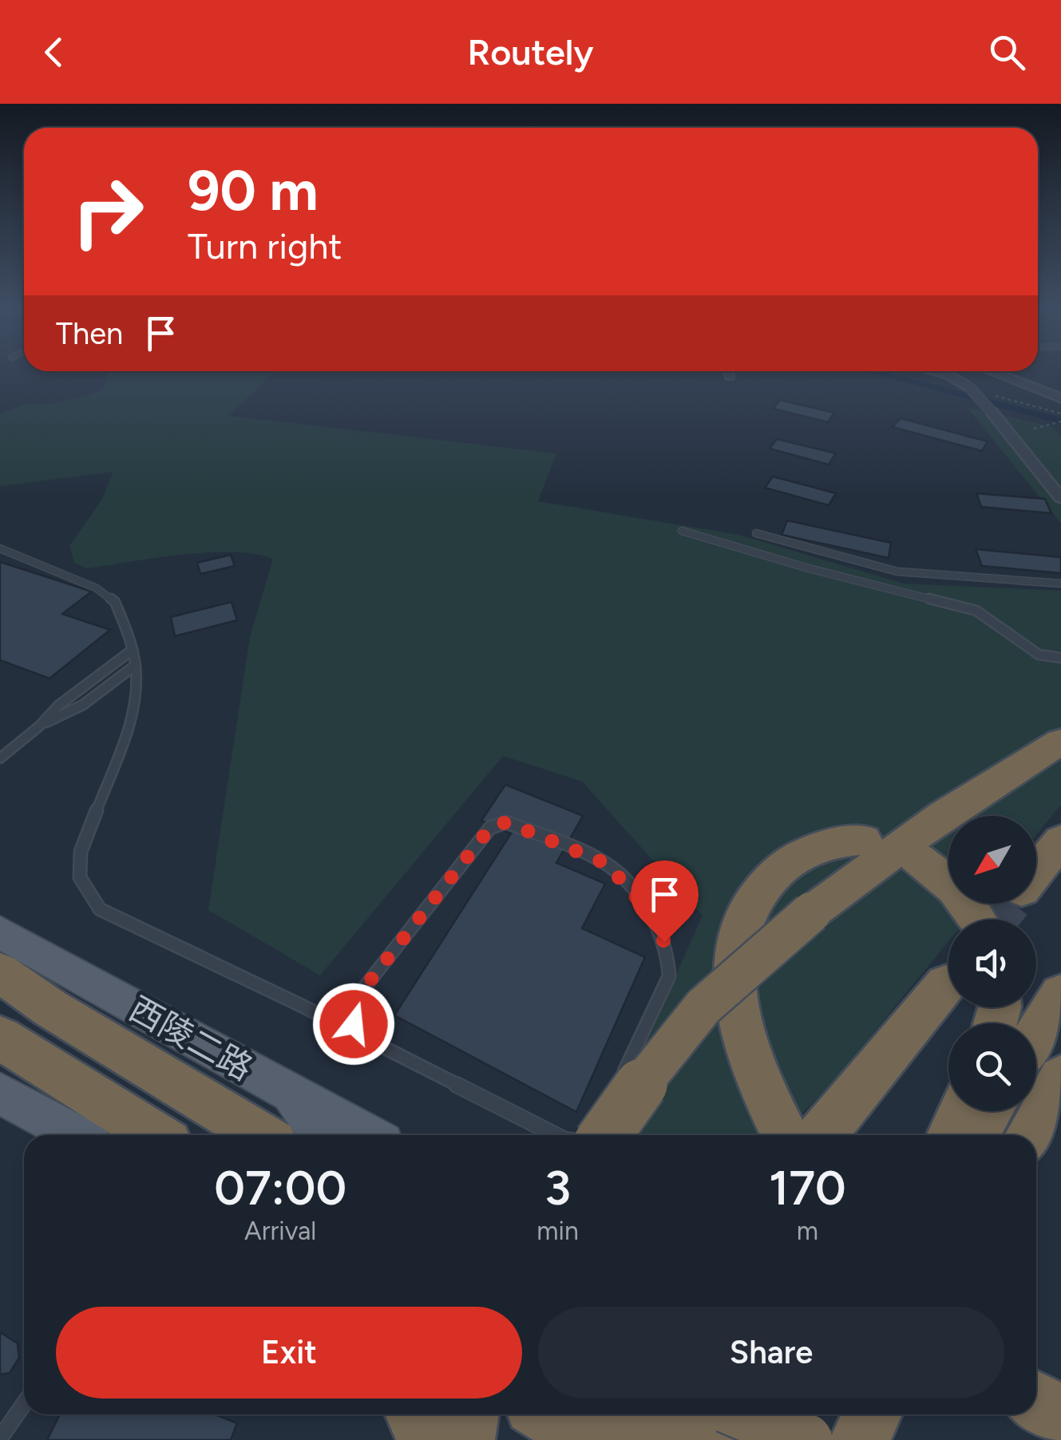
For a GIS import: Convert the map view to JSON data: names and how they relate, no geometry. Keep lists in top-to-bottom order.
{
  "streets": {
    "main road": ["西陵二路"]
  },
  "north": "bottom left",
  "page": {
    "header": "Routely",
    "turn": ["90 m", "Turn right"],
    "then": "Then",
    "eta": [
      "07:00",
      "Arrival",
      "3",
      "min",
      "170",
      "m"
    ],
    "buttons": ["Exit", "Share"]
  }
}
